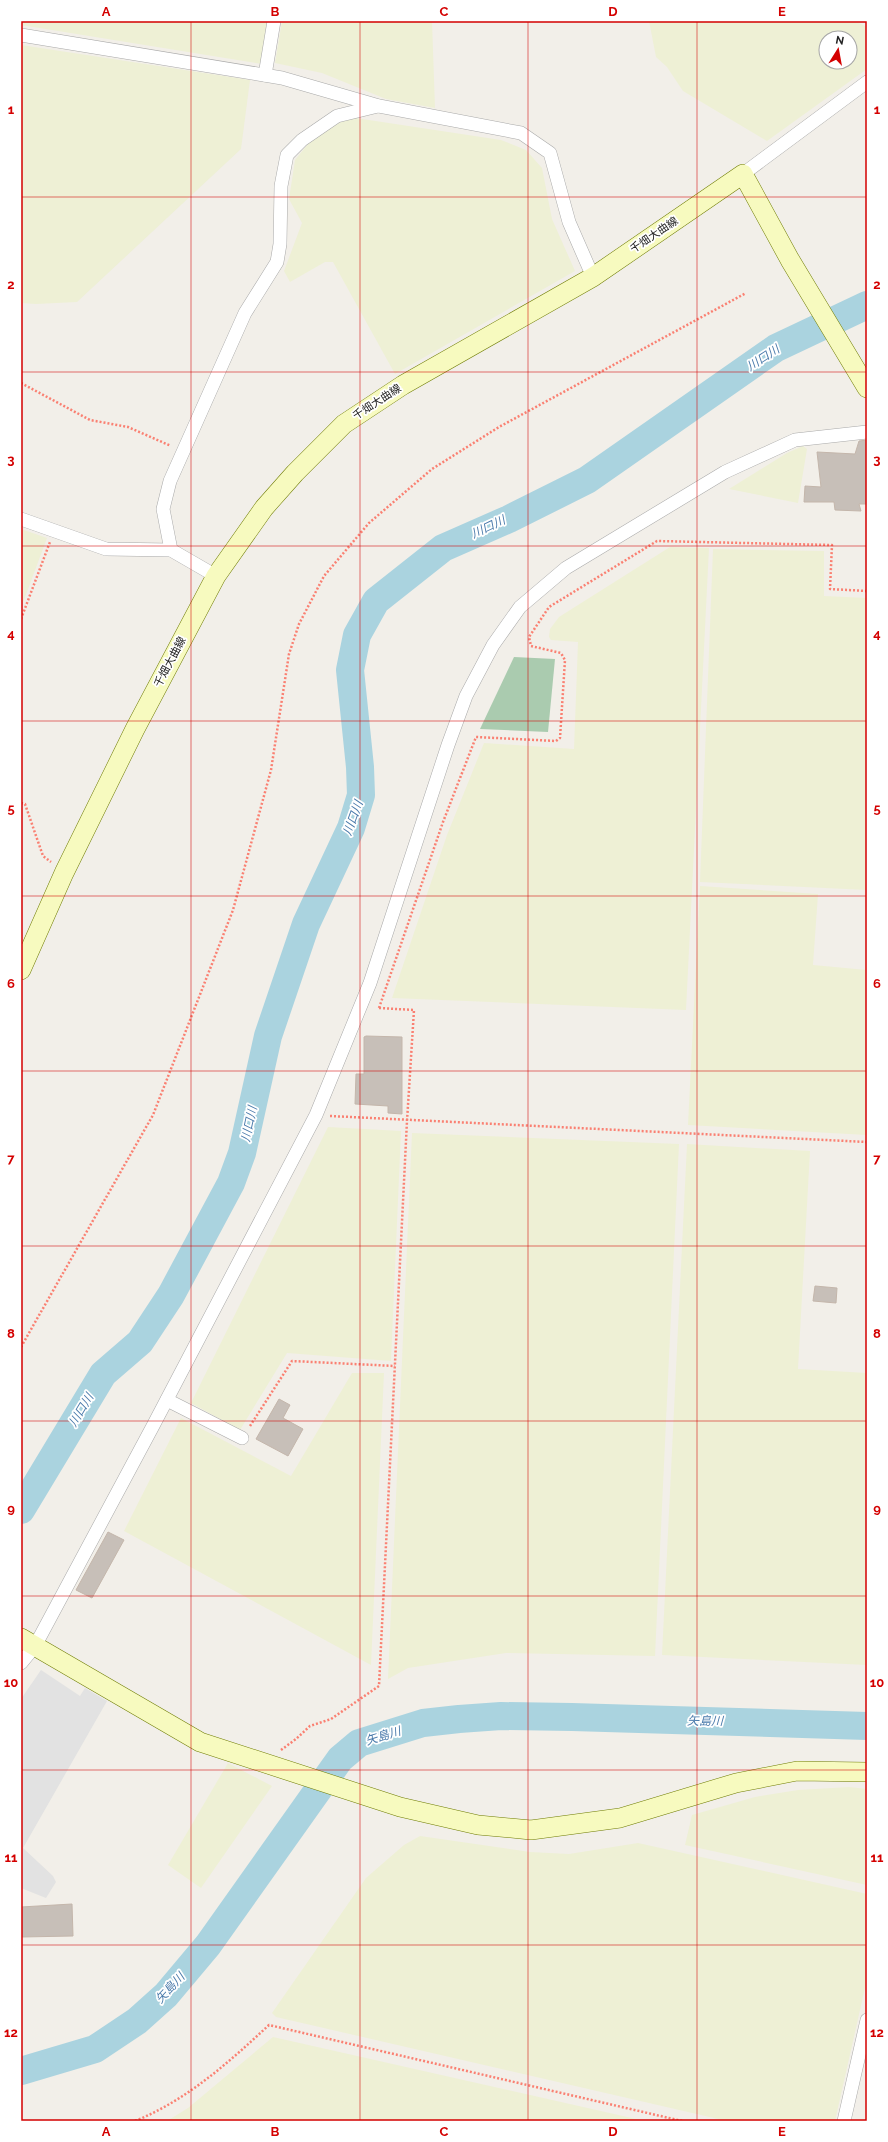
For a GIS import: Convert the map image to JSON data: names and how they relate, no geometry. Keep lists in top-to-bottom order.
{
  "streets": {
    "main road": ["千畑大曲線"]
  },
  "water": ["川口川", "矢島川"],
  "north": "top",
  "grid": {
    "columns": [
      "A",
      "B",
      "C",
      "D",
      "E"
    ],
    "rows": [
      "1",
      "2",
      "3",
      "4",
      "5",
      "6",
      "7",
      "8",
      "9",
      "10",
      "11",
      "12"
    ]
  }
}
